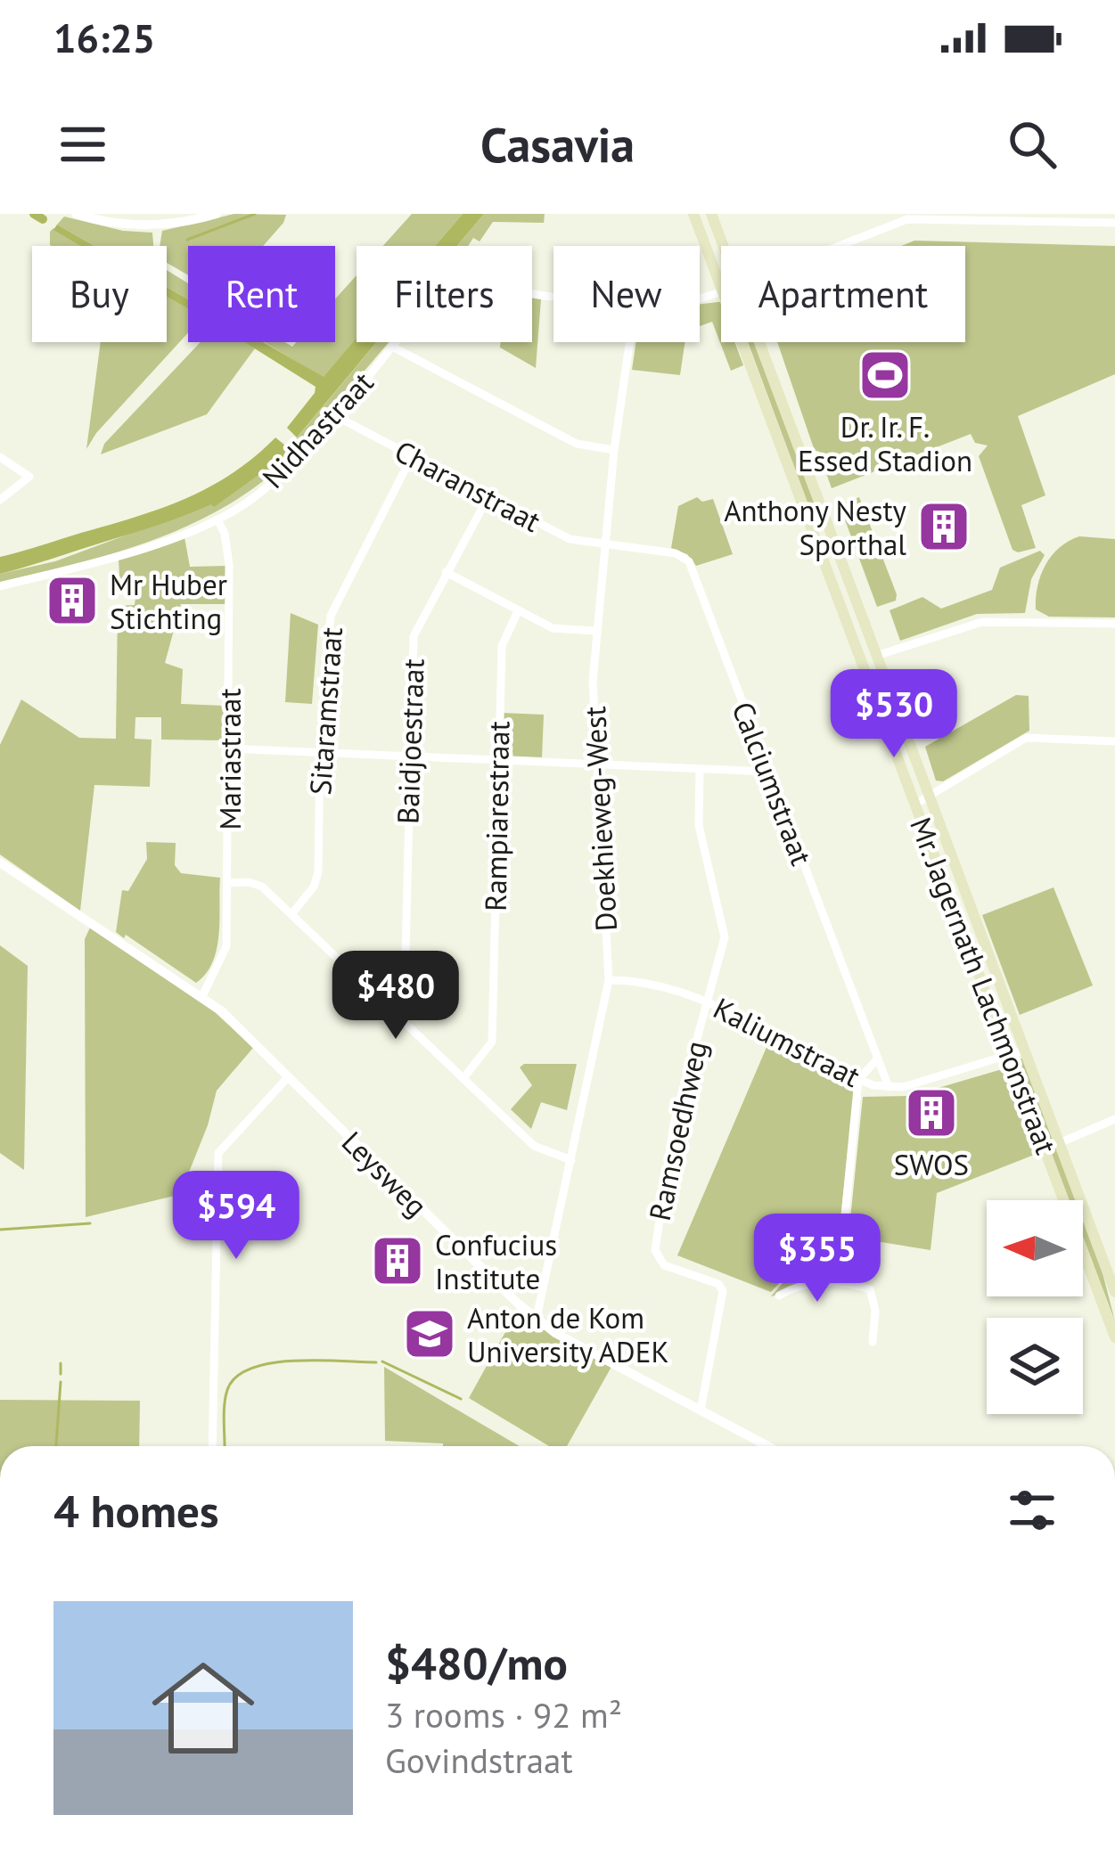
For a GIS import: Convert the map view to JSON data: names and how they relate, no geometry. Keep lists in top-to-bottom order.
{
  "streets": {
    "main road": ["Mr. Jagernath Lachmonstraat"],
    "street": [
      "Nidhastraat",
      "Charanstraat",
      "Sitaramstraat",
      "Baidjoestraat",
      "Mariastraat",
      "Calciumstraat",
      "Rampiarestraat",
      "Doekhieweg-West",
      "Kaliumstraat",
      "Ramsoedhweg",
      "Leysweg"
    ]
  },
  "crossings": [
    ["Nidhastraat", "Charanstraat"],
    ["Nidhastraat", "Mariastraat"],
    ["Charanstraat", "Sitaramstraat"],
    ["Charanstraat", "Baidjoestraat"],
    ["Charanstraat", "Calciumstraat"],
    ["Charanstraat", "Doekhieweg-West"],
    ["Mariastraat", "Leysweg"],
    ["Calciumstraat", "Doekhieweg-West"],
    ["Calciumstraat", "Kaliumstraat"],
    ["Doekhieweg-West", "Kaliumstraat"],
    ["Doekhieweg-West", "Leysweg"],
    ["Mr. Jagernath Lachmonstraat", "Kaliumstraat"],
    ["Kaliumstraat", "Ramsoedhweg"],
    ["Ramsoedhweg", "Leysweg"]
  ],
  "places": {
    "sports": ["Dr. Ir. F. Essed Stadion"],
    "building": [
      "Anthony Nesty Sporthal",
      "Mr Huber Stichting",
      "SWOS",
      "Confucius Institute"
    ],
    "school or university": ["Anton de Kom University ADEK"]
  },
  "north": "left",
  "page": {
    "status": "16:25",
    "header": "Casavia",
    "chip": [
      "Buy",
      "Rent",
      "Filters",
      "New",
      "Apartment"
    ],
    "price": [
      "$530",
      "$480",
      "$594",
      "$355"
    ],
    "heading": "4 homes",
    "list": [
      {
        "name": "$480/mo",
        "note": "3 rooms · 92 m² · Govindstraat"
      }
    ]
  }
}
